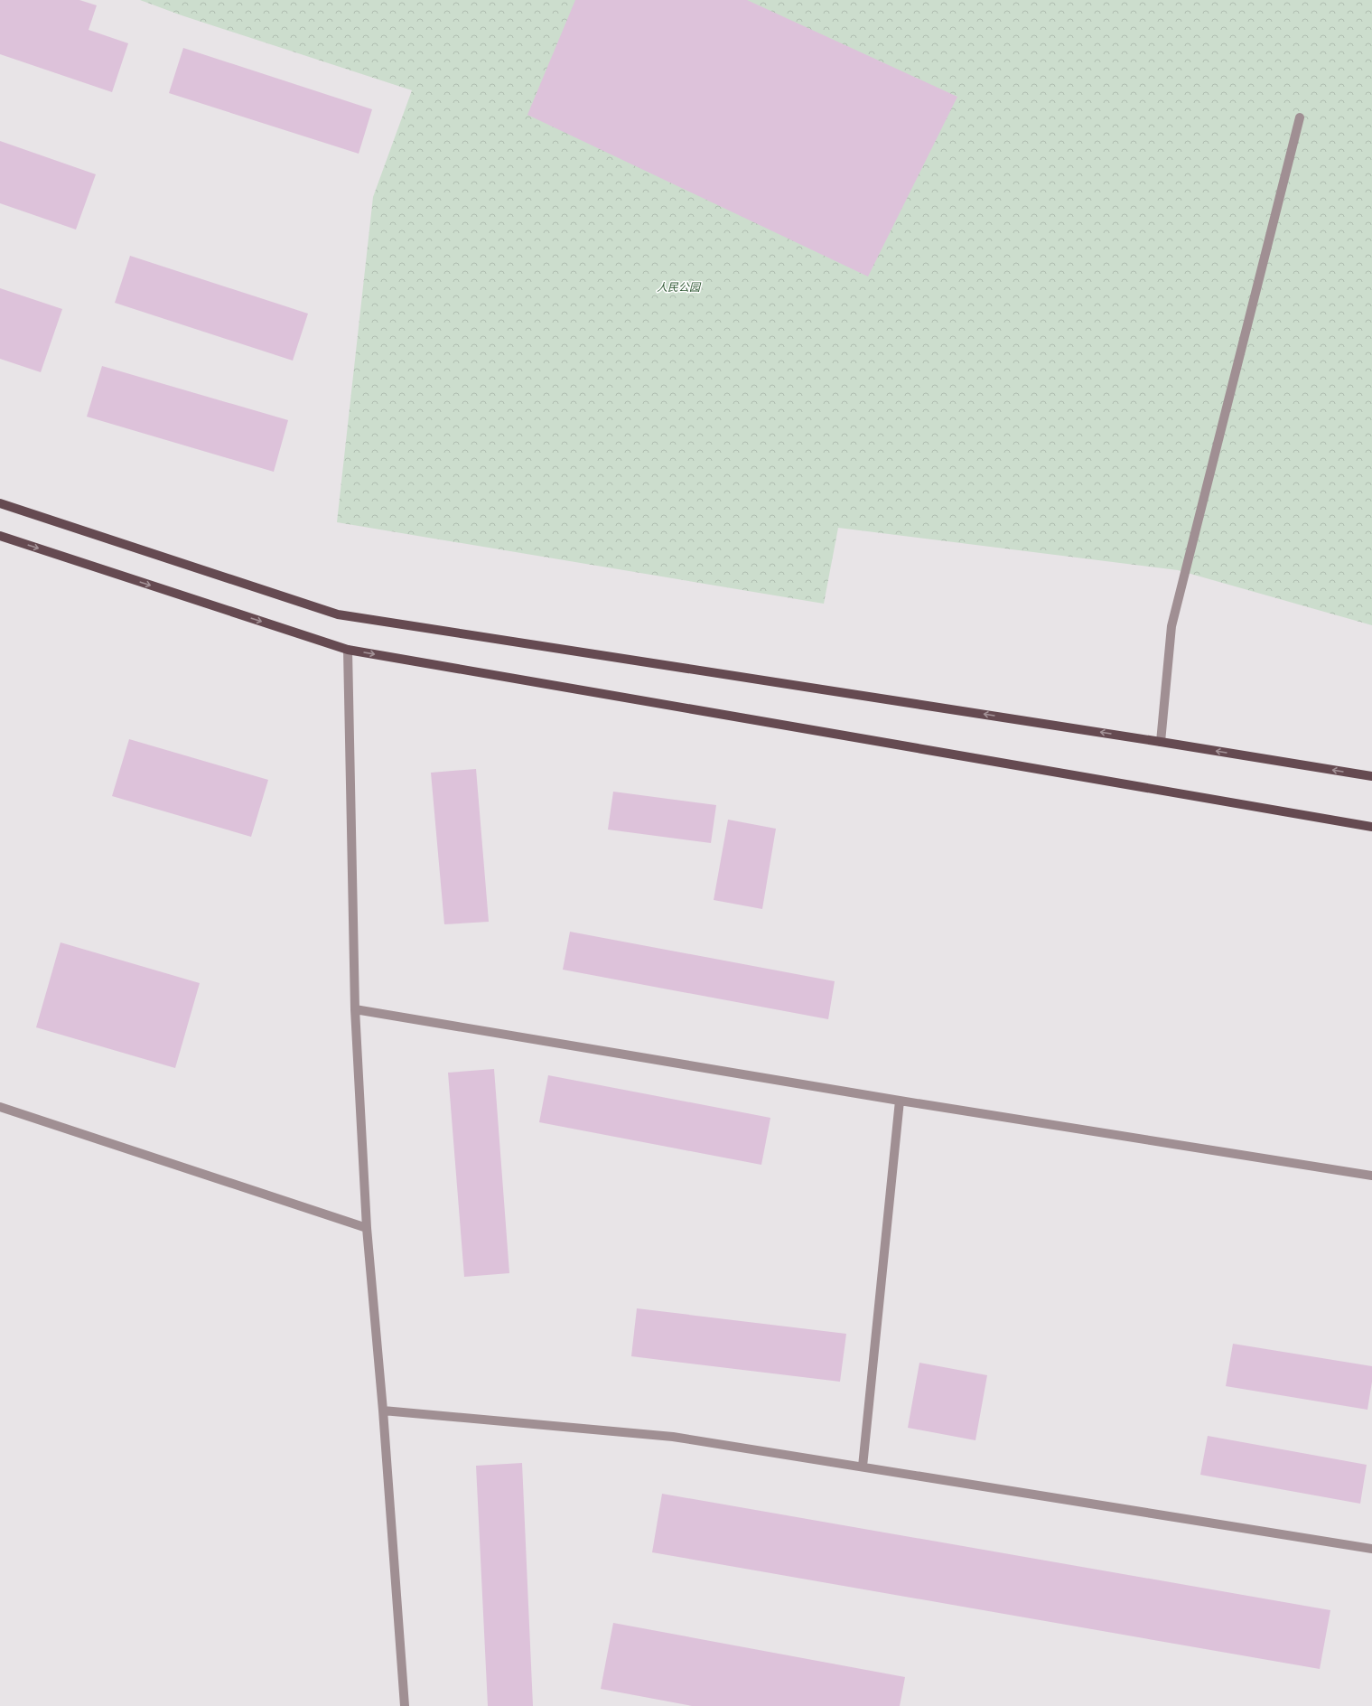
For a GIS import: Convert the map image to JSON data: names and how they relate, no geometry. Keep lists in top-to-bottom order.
{
  "parks": ["人民公园"]
}
